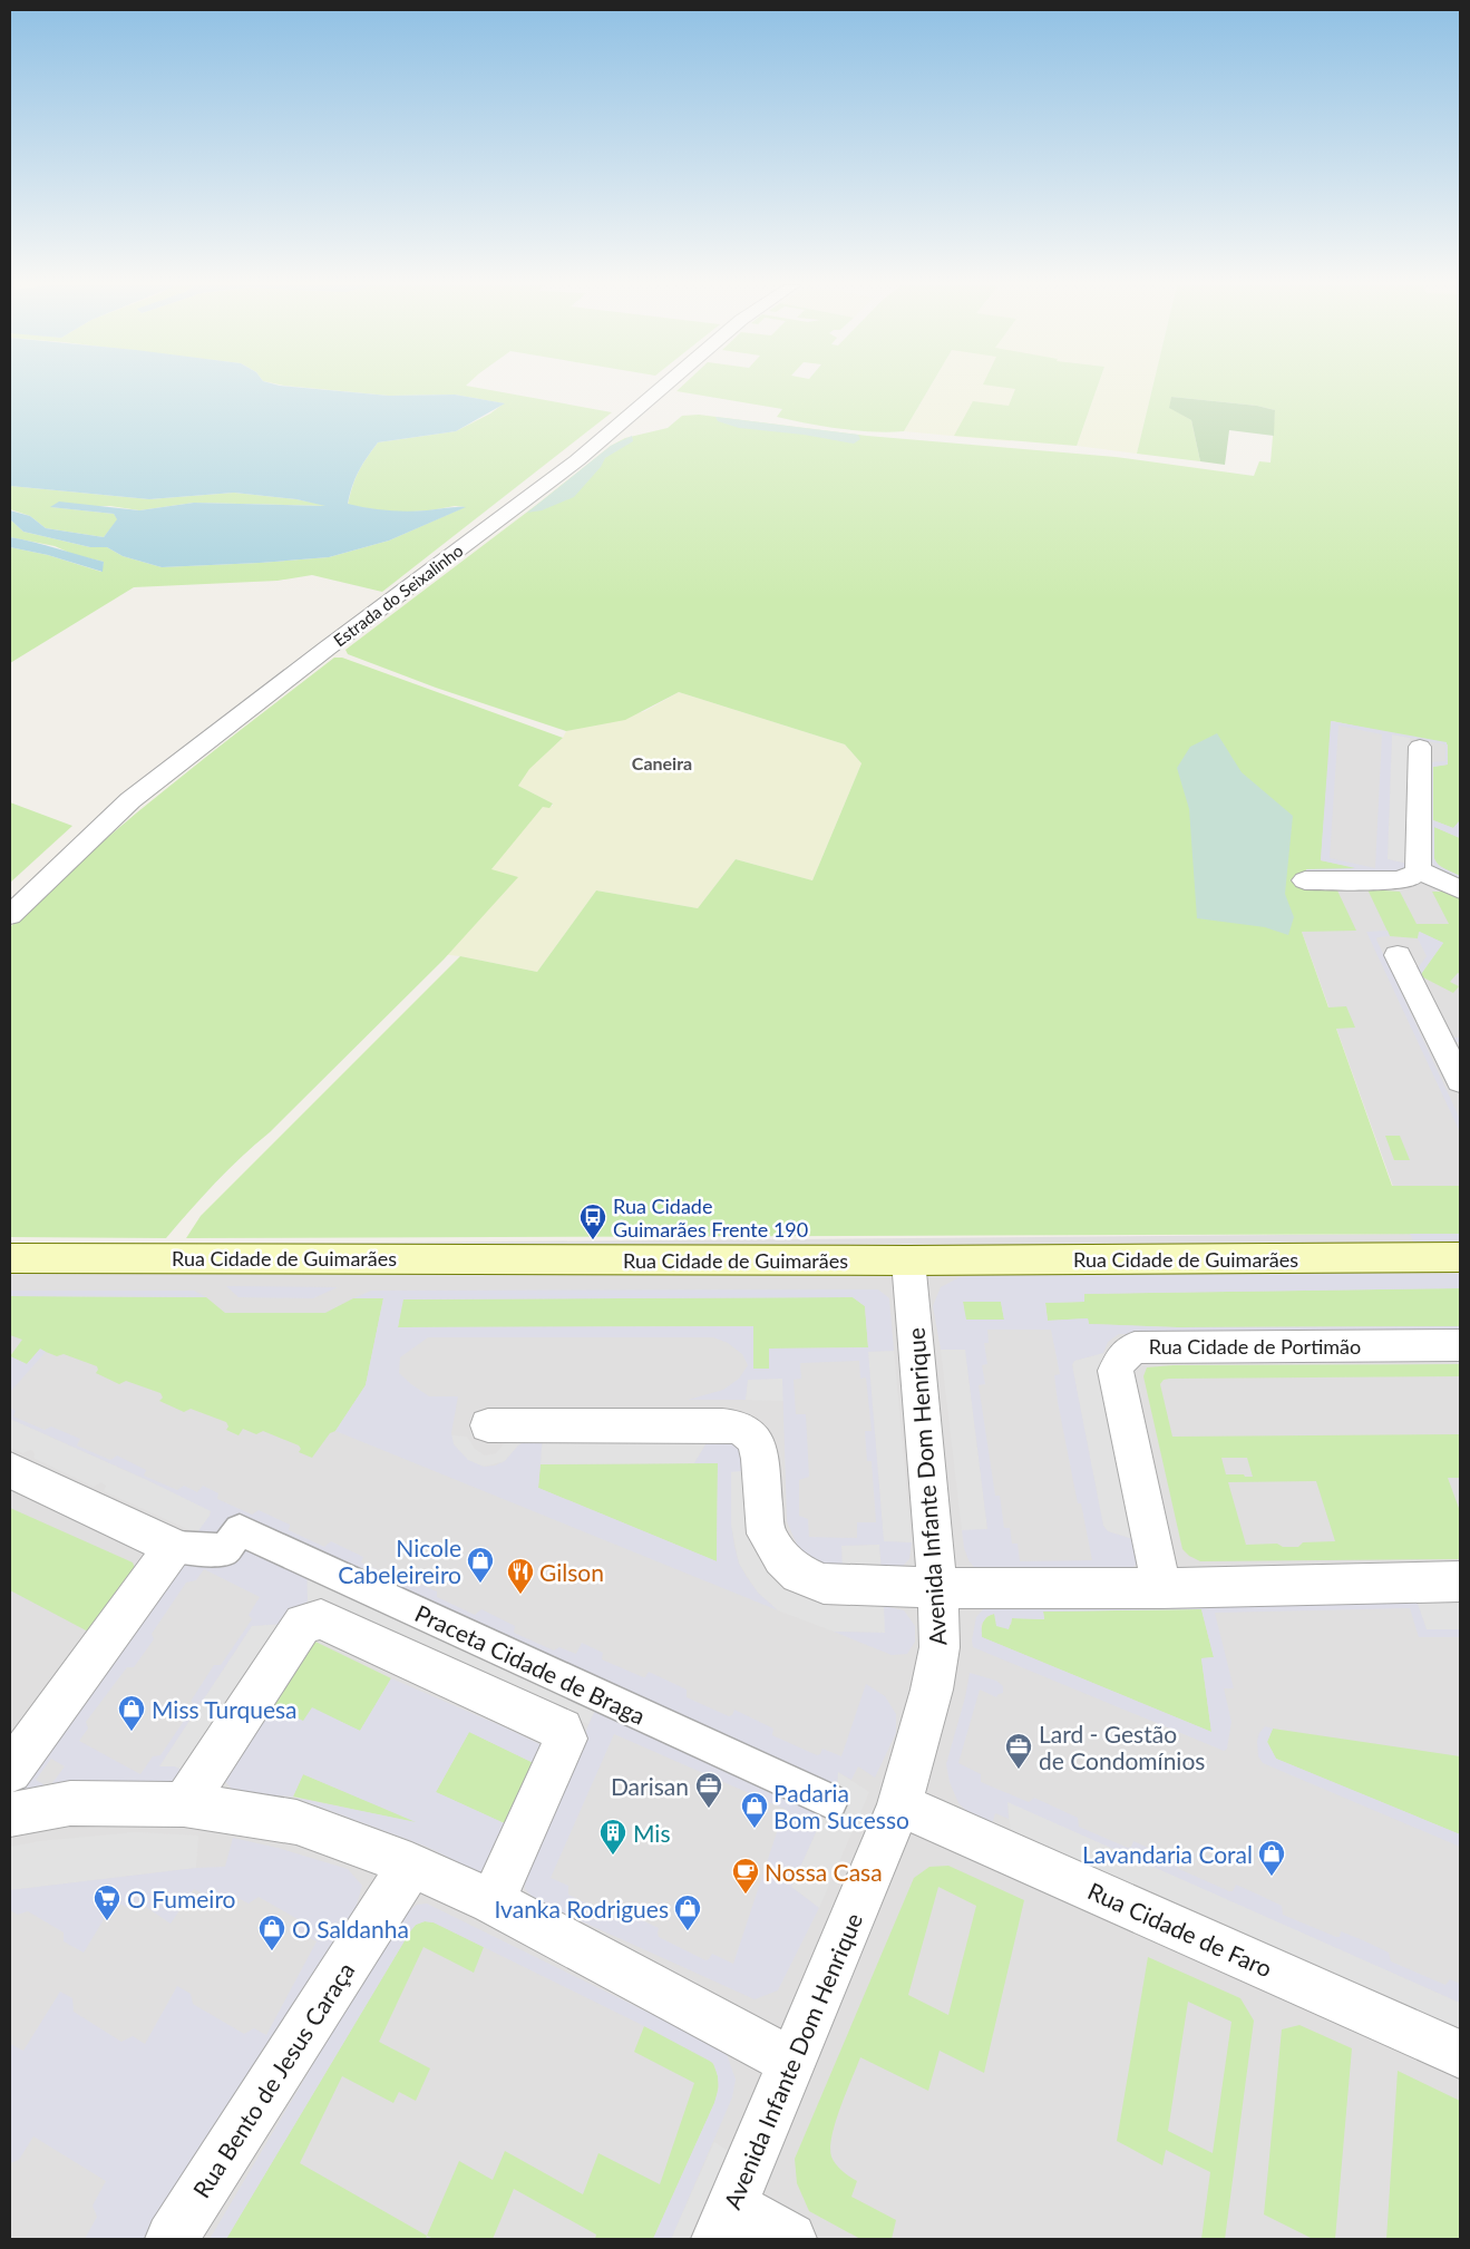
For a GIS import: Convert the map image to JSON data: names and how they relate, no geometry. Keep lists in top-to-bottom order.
{
  "streets": {
    "main road": ["Rua Cidade de Guimarães"],
    "street": [
      "Estrada do Seixalinho",
      "Rua Cidade de Portimão",
      "Avenida Infante Dom Henrique",
      "Praceta Cidade de Braga",
      "Rua Cidade de Faro",
      "Rua Bento de Jesus Caraça"
    ]
  },
  "crossings": [
    ["Rua Cidade de Guimarães", "Avenida Infante Dom Henrique"],
    ["Avenida Infante Dom Henrique", "Rua Cidade de Faro"]
  ],
  "districts": ["Caneira"],
  "places": {
    "bus stop": ["Rua Cidade Guimarães Frente 190"],
    "shop": [
      "Nicole Cabeleireiro",
      "Miss Turquesa",
      "Padaria Bom Sucesso",
      "Lavandaria Coral",
      "Ivanka Rodrigues",
      "O Saldanha"
    ],
    "restaurant": ["Gilson"],
    "office": ["Lard - Gestão de Condomínios", "Darisan"],
    "building": ["Mis"],
    "cafe": ["Nossa Casa"],
    "supermarket": ["O Fumeiro"]
  }
}
